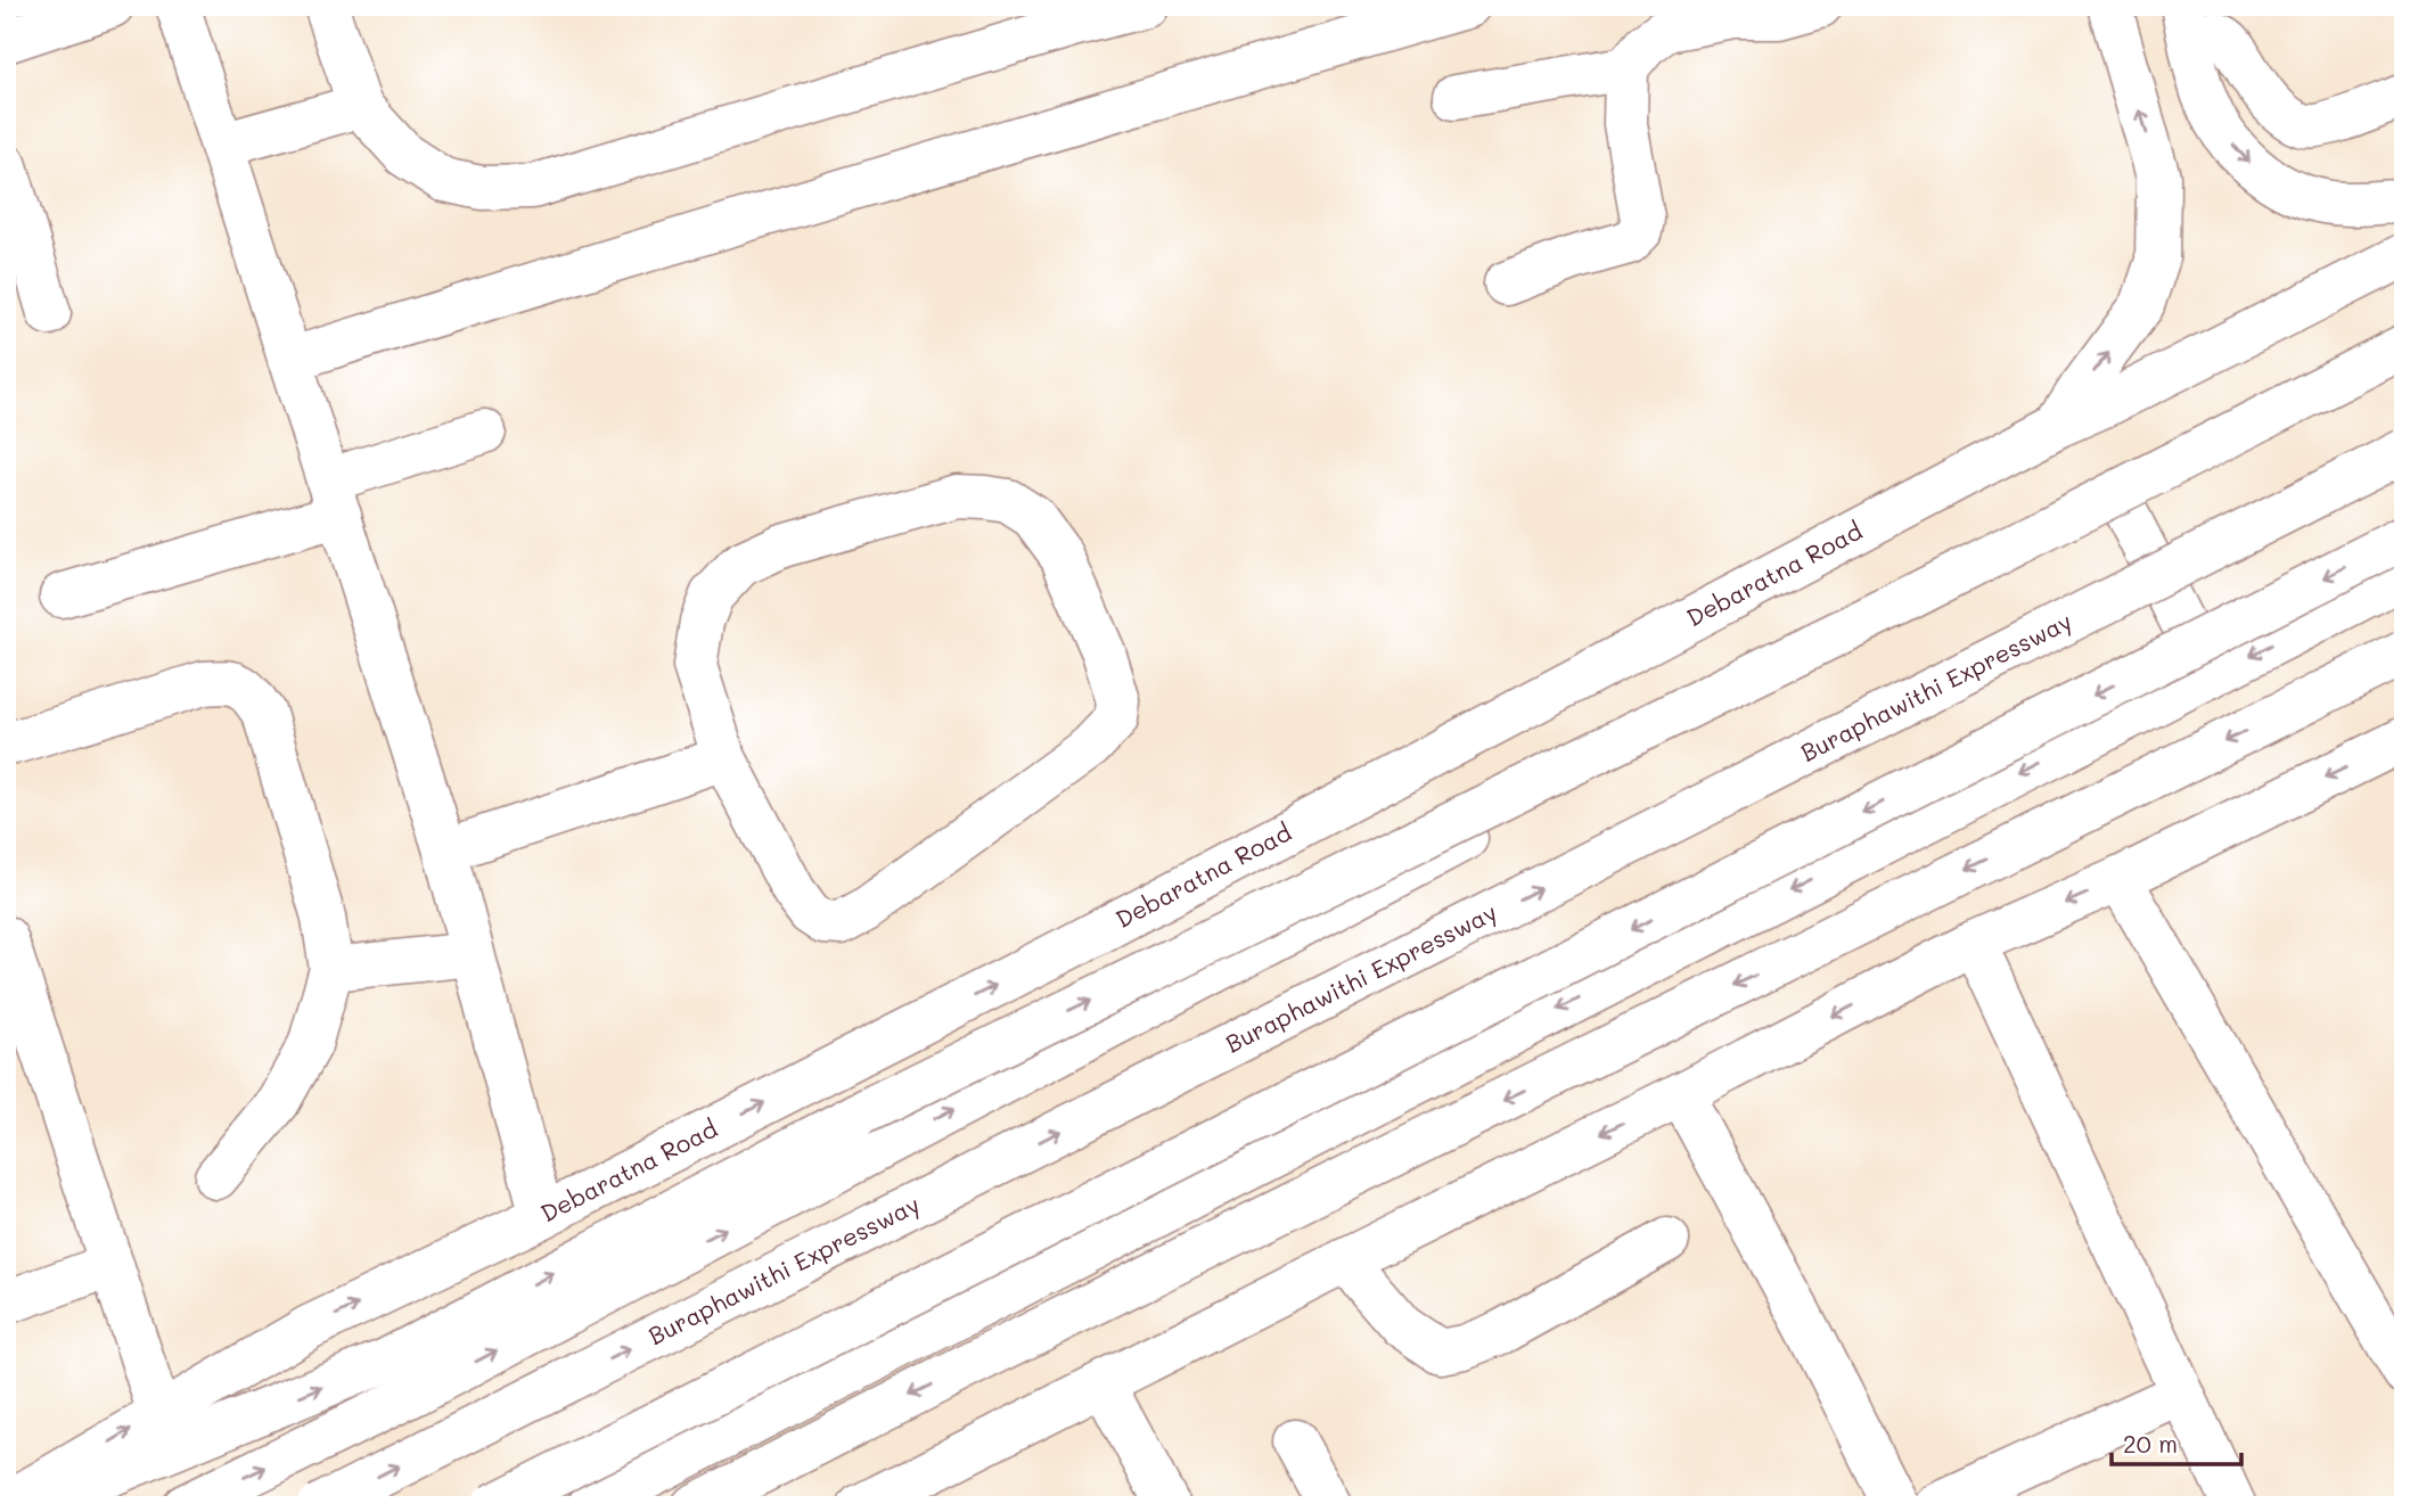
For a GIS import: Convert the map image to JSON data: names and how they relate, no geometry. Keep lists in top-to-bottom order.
{
  "streets": {
    "main road": ["Debaratna Road", "Buraphawithi Expressway"]
  },
  "scale_bar": "20 m"
}
